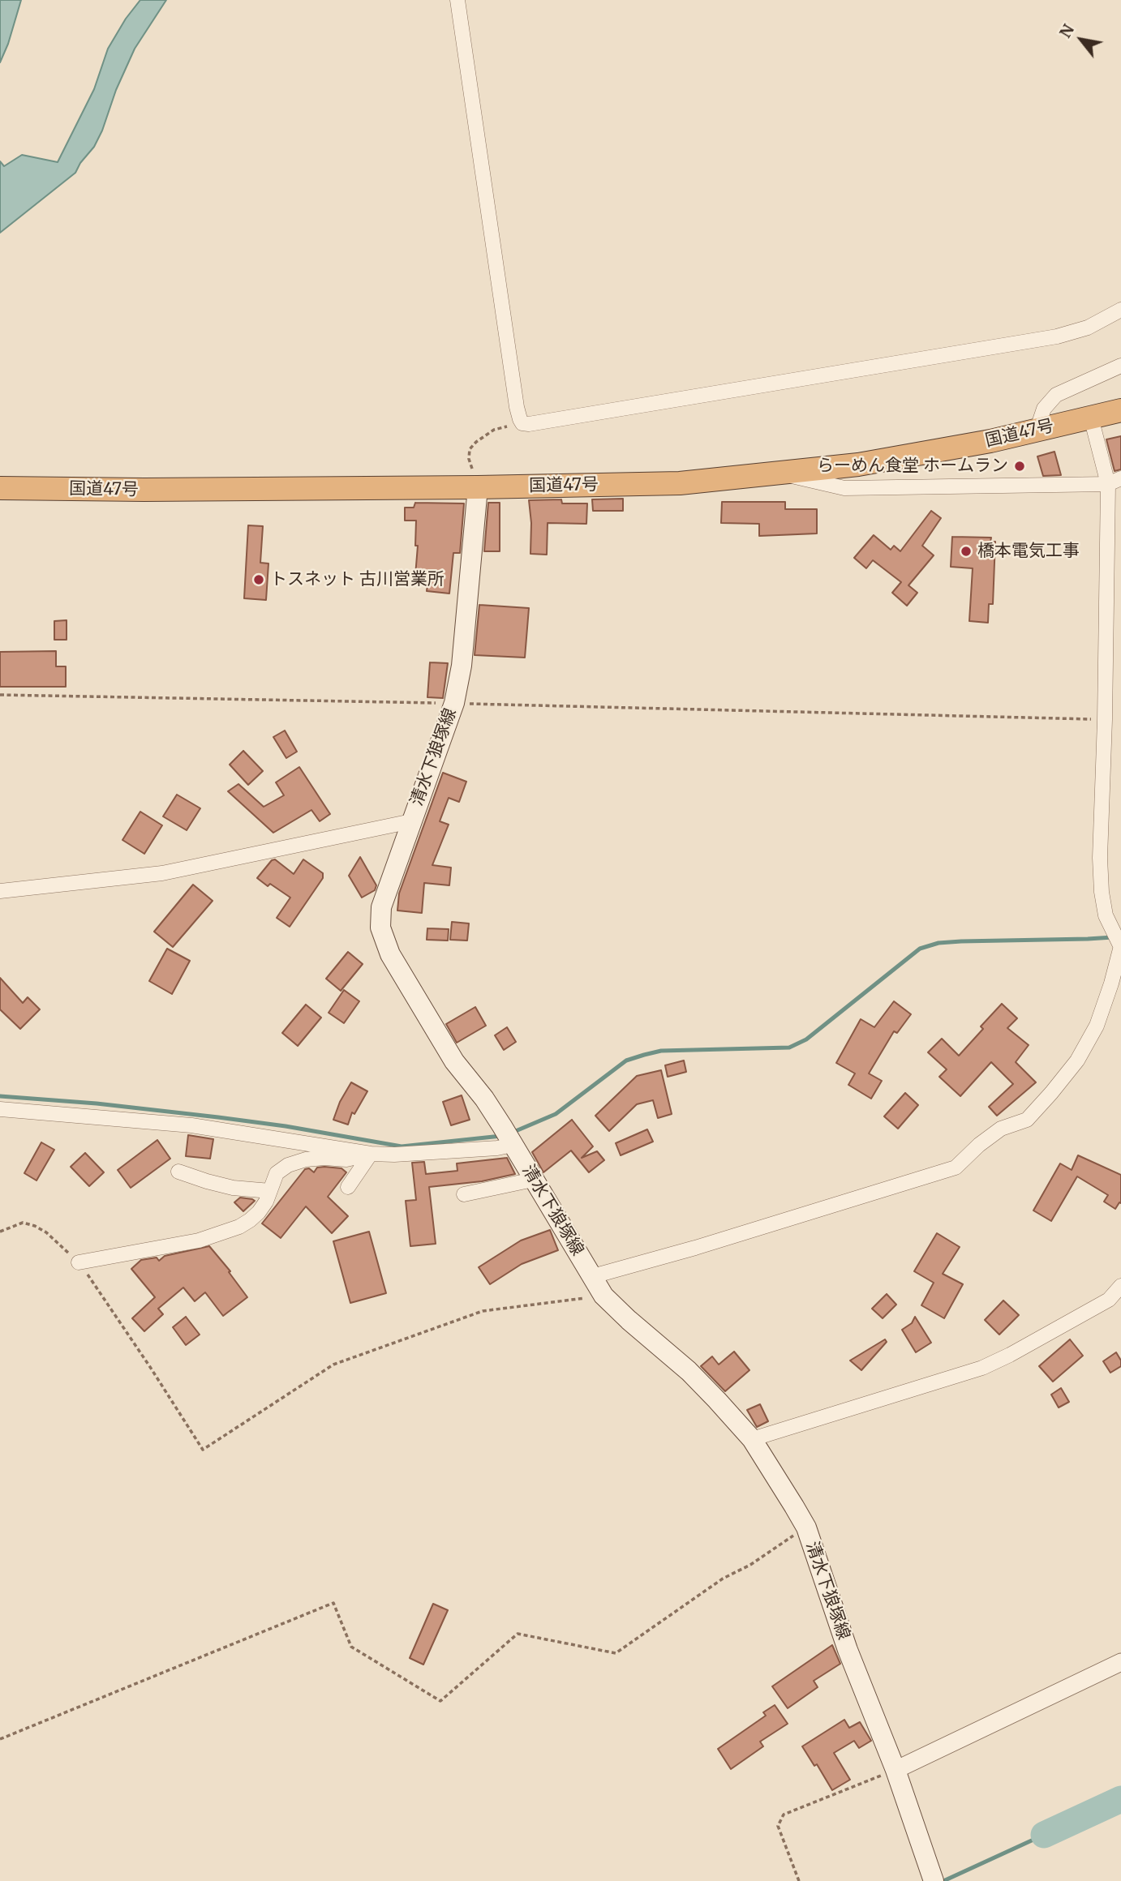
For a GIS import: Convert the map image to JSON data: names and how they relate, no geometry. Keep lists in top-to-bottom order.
{
  "streets": {
    "highway": ["国道47号"],
    "main road": ["清水下狼塚線"]
  },
  "crossings": [
    ["国道47号", "清水下狼塚線"]
  ],
  "places": ["らーめん食堂 ホームラン", "橋本電気工事", "トスネット 古川営業所"],
  "north": "top left"
}
